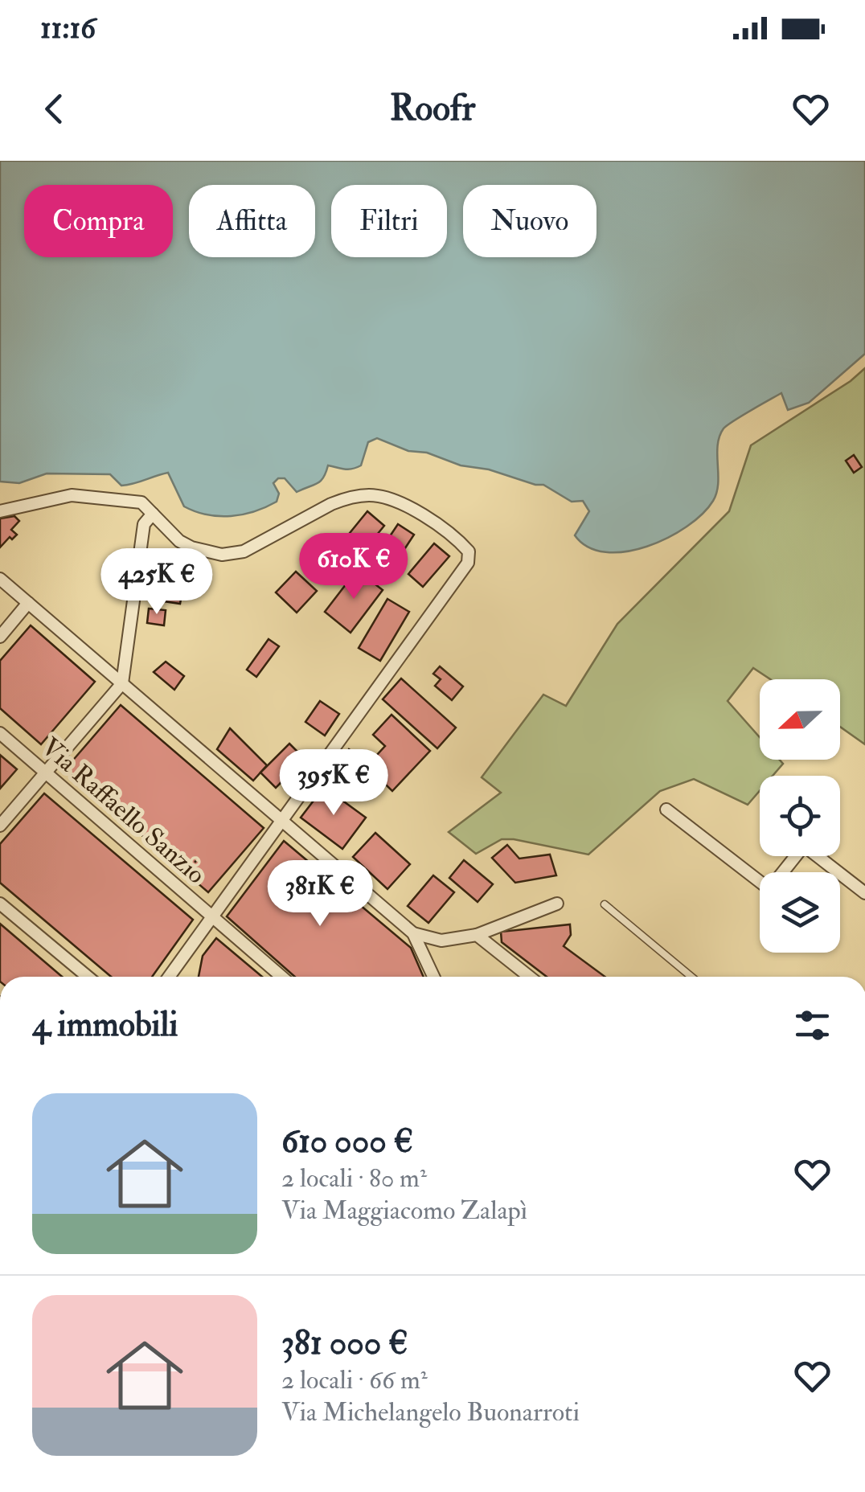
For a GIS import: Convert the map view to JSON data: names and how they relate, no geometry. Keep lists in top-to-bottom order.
{
  "streets": {
    "street": ["Via Raffaello Sanzio"]
  },
  "north": "left",
  "page": {
    "status": "11:16",
    "header": "Roofr",
    "chip": [
      "Compra",
      "Affitta",
      "Filtri",
      "Nuovo"
    ],
    "price": [
      "610K €",
      "425K €",
      "395K €",
      "381K €"
    ],
    "heading": "4 immobili",
    "list": [
      {
        "name": "610 000 €",
        "note": "2 locali · 80 m² · Via Maggiacomo Zalapì"
      },
      {
        "name": "381 000 €",
        "note": "2 locali · 66 m² · Via Michelangelo Buonarroti"
      }
    ]
  }
}
